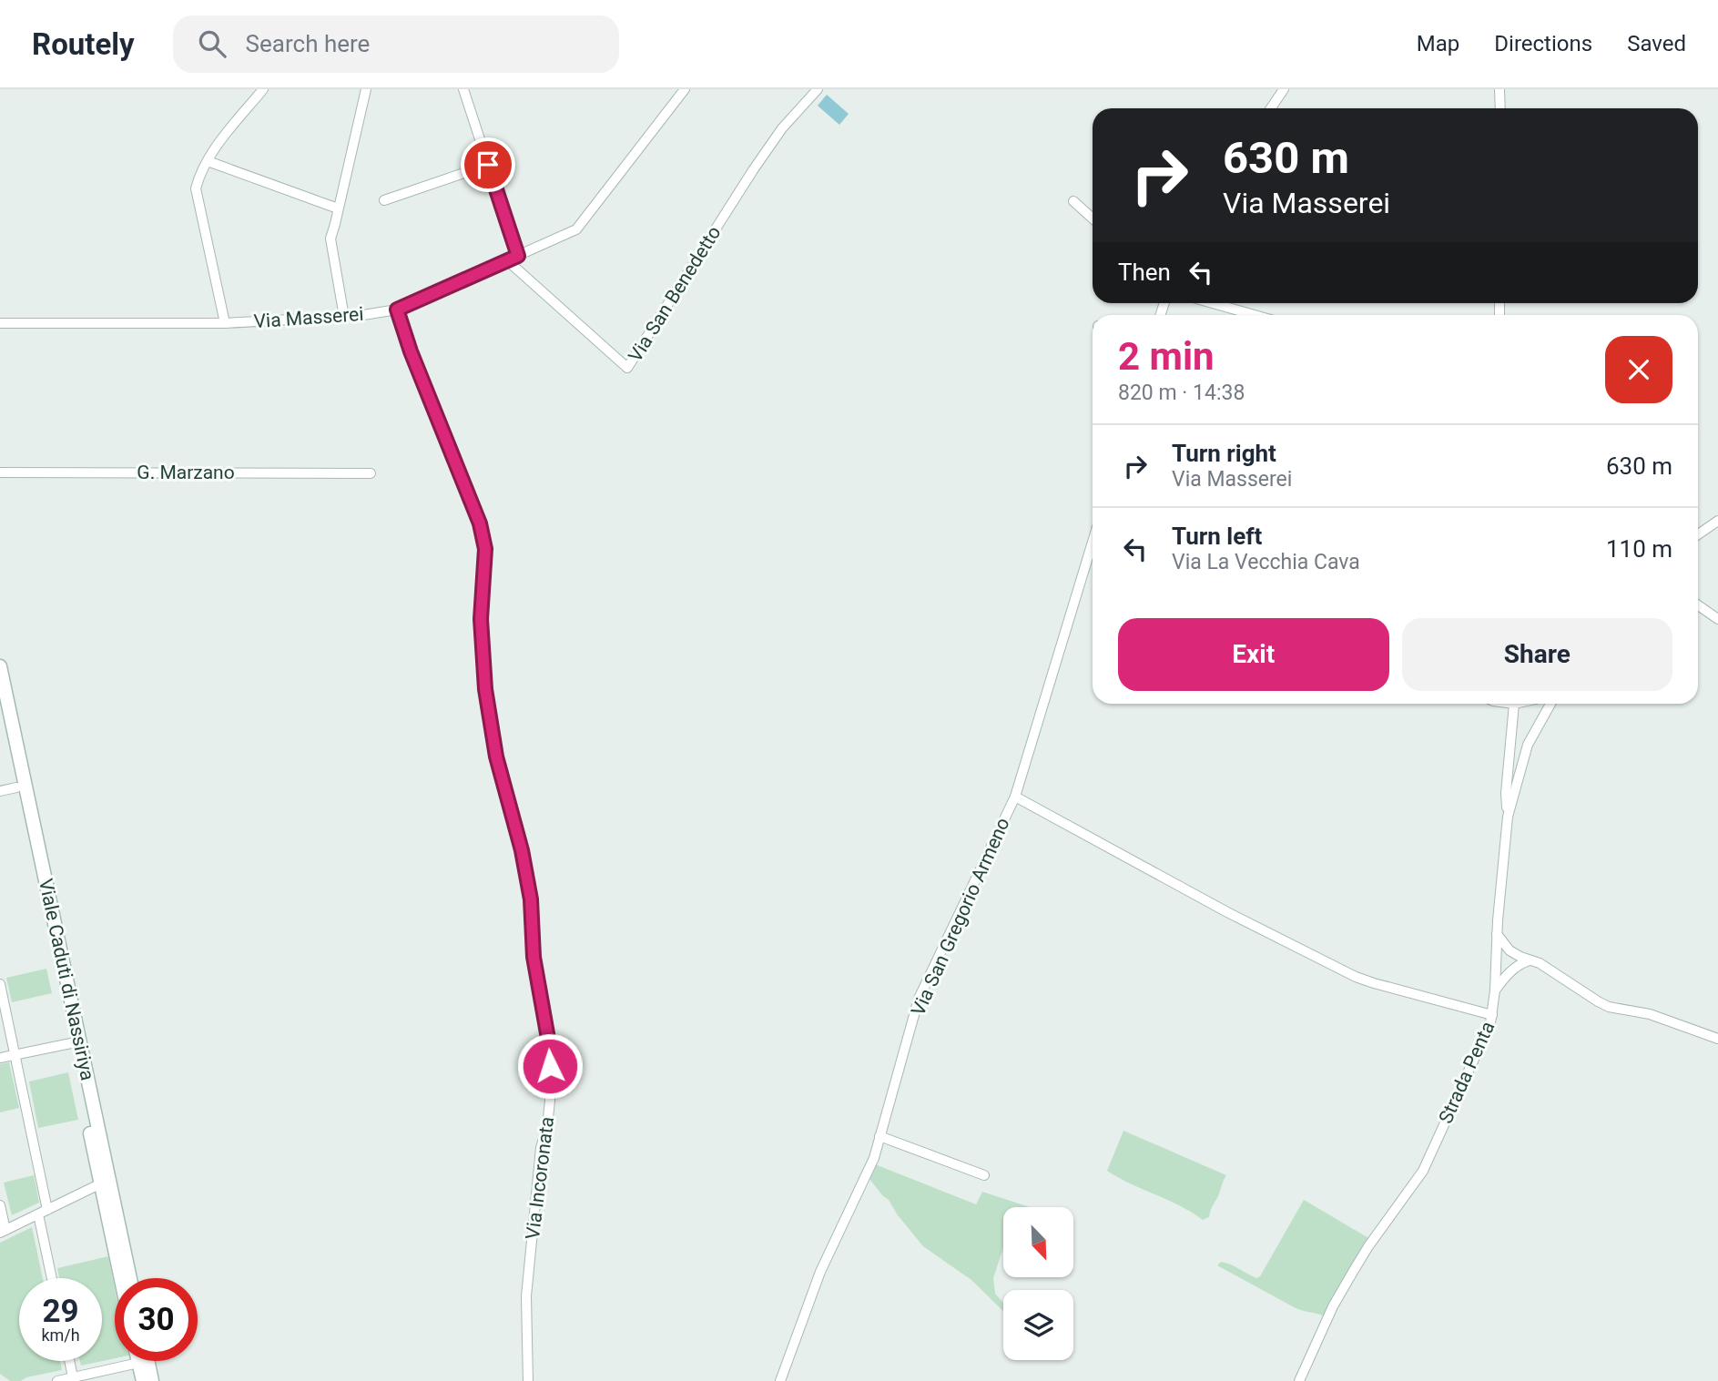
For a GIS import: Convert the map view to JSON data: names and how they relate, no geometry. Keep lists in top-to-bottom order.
{
  "streets": {
    "main road": ["Viale Caduti di Nassiriya"],
    "street": [
      "Via San Benedetto",
      "Via Masserei",
      "G. Marzano",
      "Via San Gregorio Armeno",
      "Strada Penta",
      "Via Incoronata"
    ]
  },
  "crossings": [
    ["Via San Benedetto", "Via Masserei"],
    ["Via Masserei", "Via Incoronata"]
  ],
  "north": "bottom right",
  "page": {
    "header": "Routely",
    "search": "Search here",
    "nav": ["Map", "Directions", "Saved"],
    "turn": ["630 m", "Via Masserei"],
    "then": "Then",
    "heading": ["2 min", "820 m · 14:38"],
    "list": [
      {
        "name": "Turn right",
        "note": "Via Masserei",
        "value": "630 m"
      },
      {
        "name": "Turn left",
        "note": "Via La Vecchia Cava",
        "value": "110 m"
      }
    ],
    "buttons": ["Exit", "Share"],
    "speed": "29 km/h",
    "limit": "30"
  }
}
